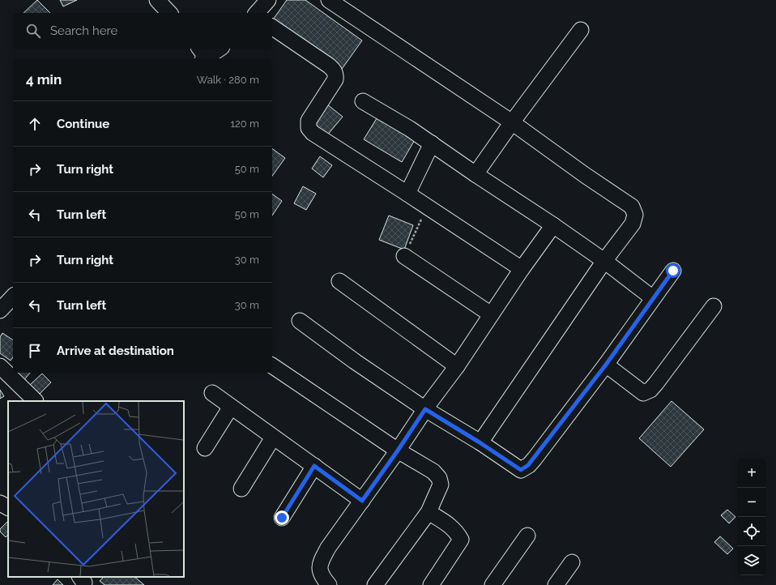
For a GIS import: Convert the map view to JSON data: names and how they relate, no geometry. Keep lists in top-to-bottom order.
{
  "page": {
    "search": "Search here",
    "heading": ["4 min", "Walk · 280 m"],
    "list": [
      ["Continue", "120 m"],
      ["Turn right", "50 m"],
      ["Turn left", "50 m"],
      ["Turn right", "30 m"],
      ["Turn left", "30 m"],
      "Arrive at destination"
    ],
    "map_buttons": ["+", "−"]
  }
}
